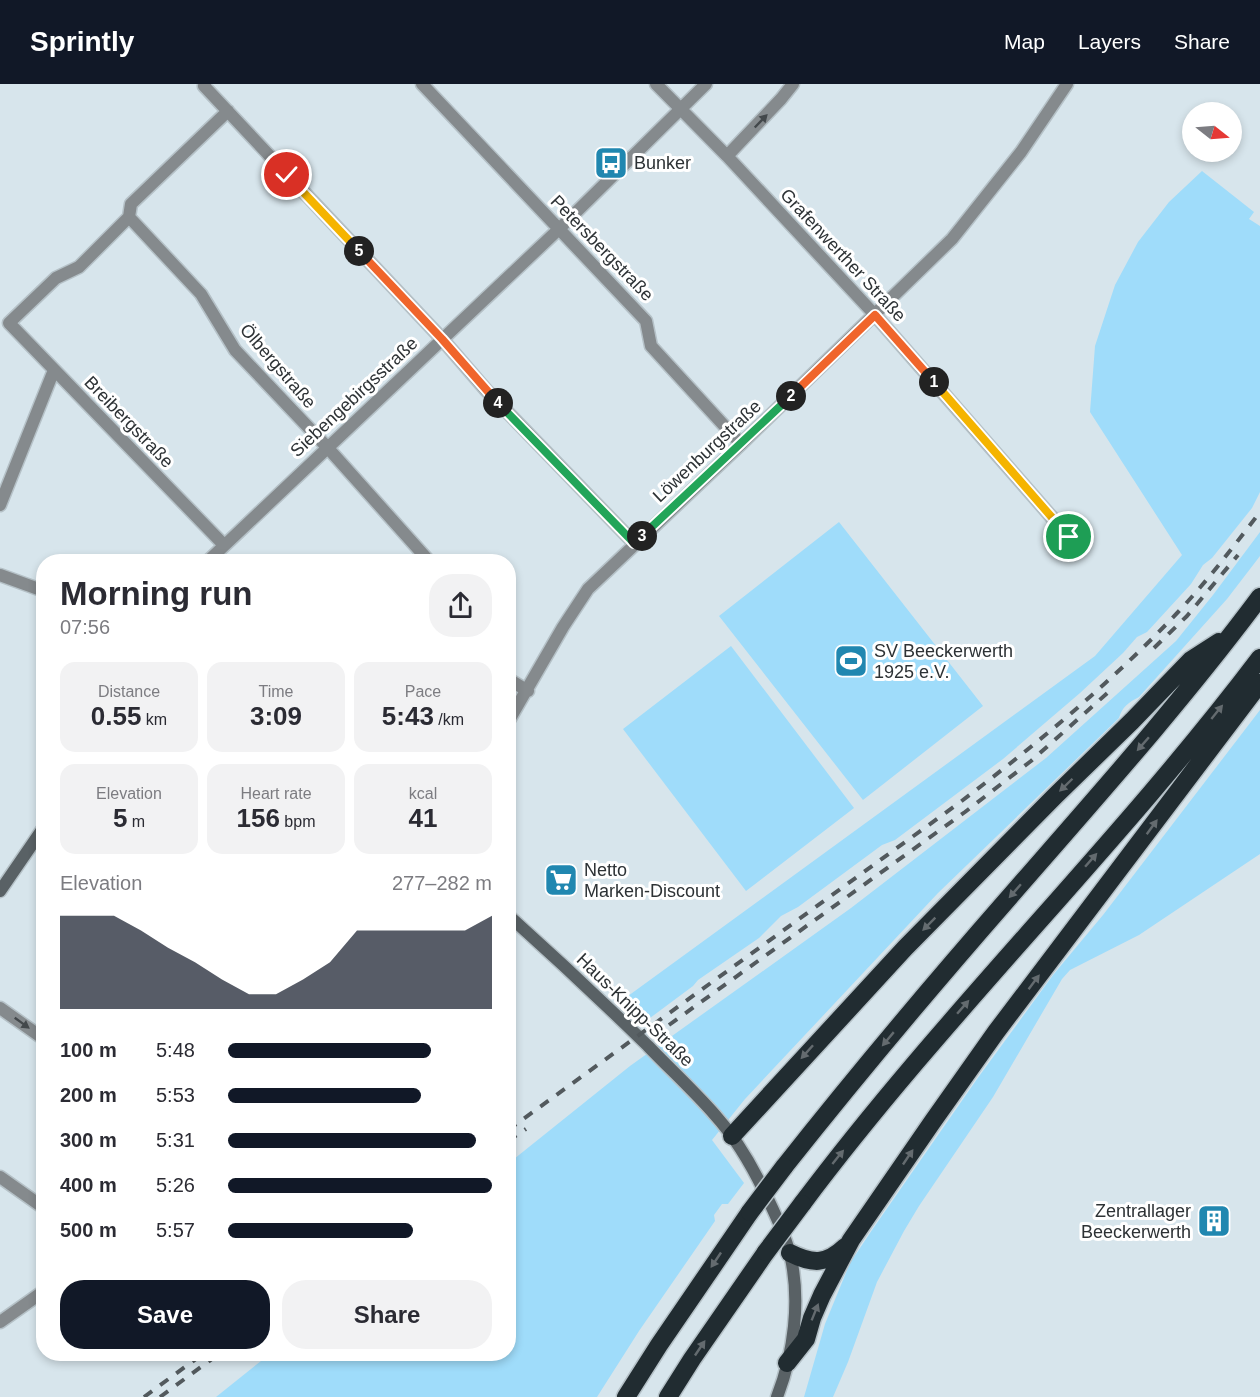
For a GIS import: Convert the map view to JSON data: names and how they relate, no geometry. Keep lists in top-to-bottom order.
{
  "streets": {
    "street": [
      "Petersbergstraße",
      "Grafenwerther Straße",
      "Ölbergstraße",
      "Siebengebirgsstraße",
      "Breibergstraße",
      "Löwenburgstraße",
      "Haus-Knipp-Straße"
    ]
  },
  "crossings": [
    ["Petersbergstraße", "Siebengebirgsstraße"],
    ["Petersbergstraße", "Löwenburgstraße"],
    ["Grafenwerther Straße", "Siebengebirgsstraße"],
    ["Grafenwerther Straße", "Löwenburgstraße"],
    ["Ölbergstraße", "Siebengebirgsstraße"],
    ["Ölbergstraße", "Breibergstraße"],
    ["Siebengebirgsstraße", "Breibergstraße"]
  ],
  "places": {
    "bus stop": ["Bunker"],
    "sports": ["SV Beeckerwerth 1925 e.V."],
    "supermarket": ["Netto Marken-Discount"],
    "building": ["Zentrallager Beeckerwerth"]
  },
  "north": "right",
  "page": {
    "header": "Sprintly",
    "nav": ["Map", "Layers", "Share"],
    "pins": [
      "5",
      "1",
      "2",
      "4",
      "3"
    ],
    "heading": ["Morning run", "07:56"],
    "stats": [
      ["Distance", "0.55 km"],
      ["Time", "3:09"],
      ["Pace", "5:43 /km"],
      ["Elevation", "5 m"],
      ["Heart rate", "156 bpm"],
      ["kcal", "41"]
    ],
    "chart": ["Elevation", "277–282 m"],
    "list": [
      {
        "name": "100 m",
        "note": "5:48"
      },
      {
        "name": "200 m",
        "note": "5:53"
      },
      {
        "name": "300 m",
        "note": "5:31"
      },
      {
        "name": "400 m",
        "note": "5:26"
      },
      {
        "name": "500 m",
        "note": "5:57"
      }
    ],
    "buttons": ["Save", "Share"]
  }
}
